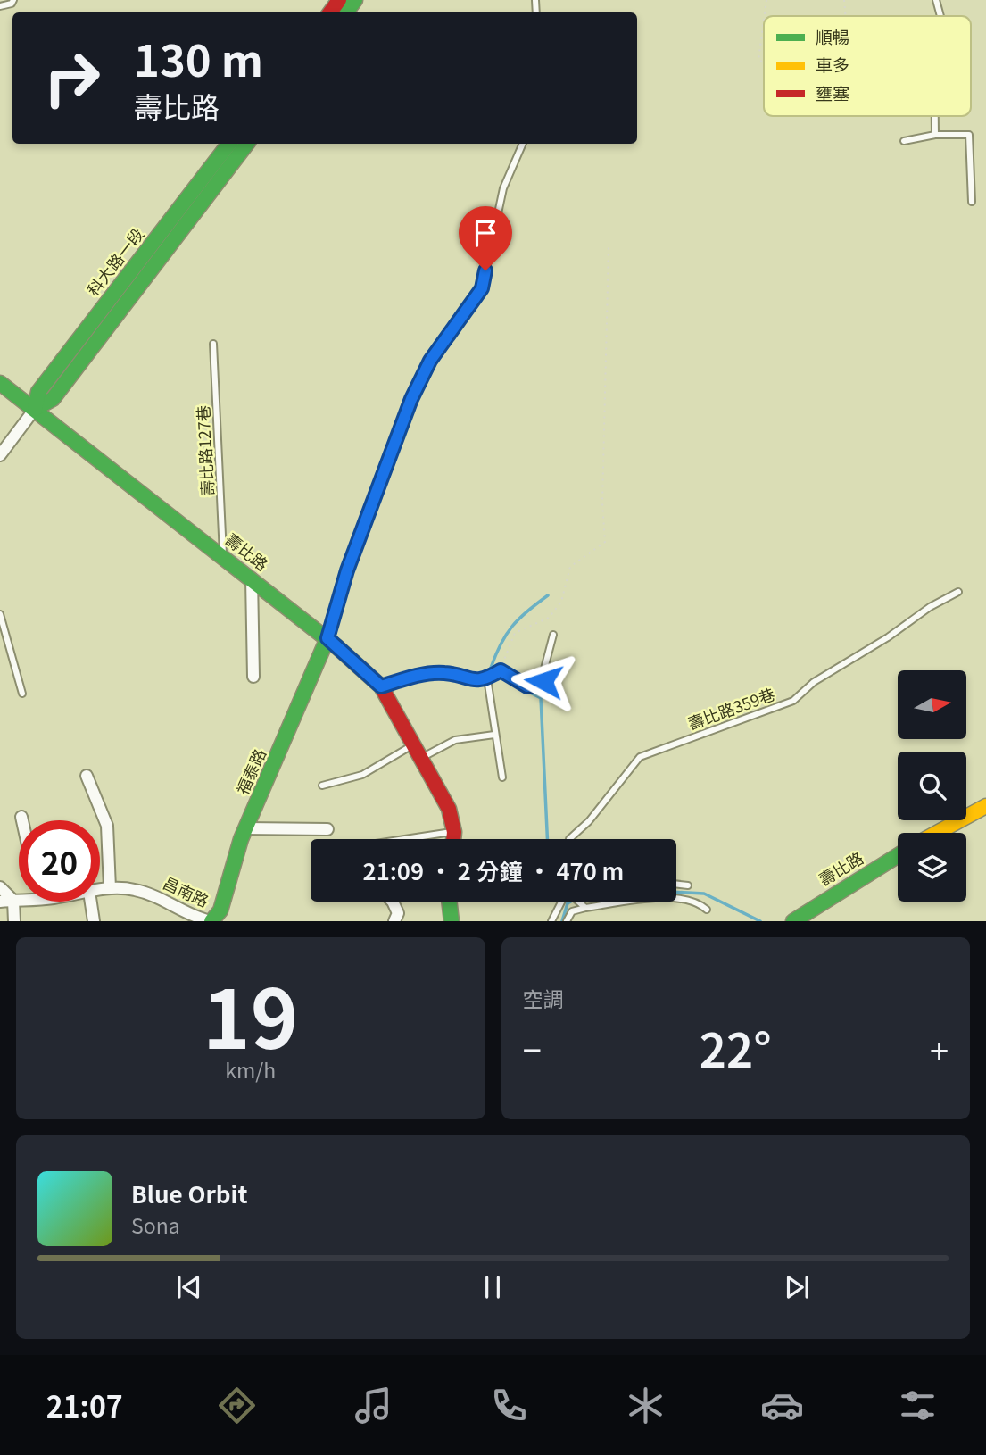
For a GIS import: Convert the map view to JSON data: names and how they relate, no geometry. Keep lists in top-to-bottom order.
{
  "streets": {
    "street": [
      "科大路一段",
      "壽比路",
      "福泰路",
      "昌南路"
    ],
    "lane": ["壽比路127巷", "壽比路359巷"]
  },
  "crossings": [
    ["科大路一段", "壽比路"],
    ["壽比路127巷", "壽比路"],
    ["壽比路", "福泰路"],
    ["福泰路", "昌南路"]
  ],
  "legend": ["順暢", "車多", "壅塞"],
  "north": "right",
  "page": {
    "turn": ["130 m", "壽比路"],
    "limit": "20",
    "trip": "21:09 · 2 分鐘 · 470 m",
    "tile": [
      ["19", "km/h"],
      "空調"
    ],
    "heat": ["−", "22°", "+"],
    "song": ["Blue Orbit", "Sona"],
    "tabs": "21:07"
  }
}
